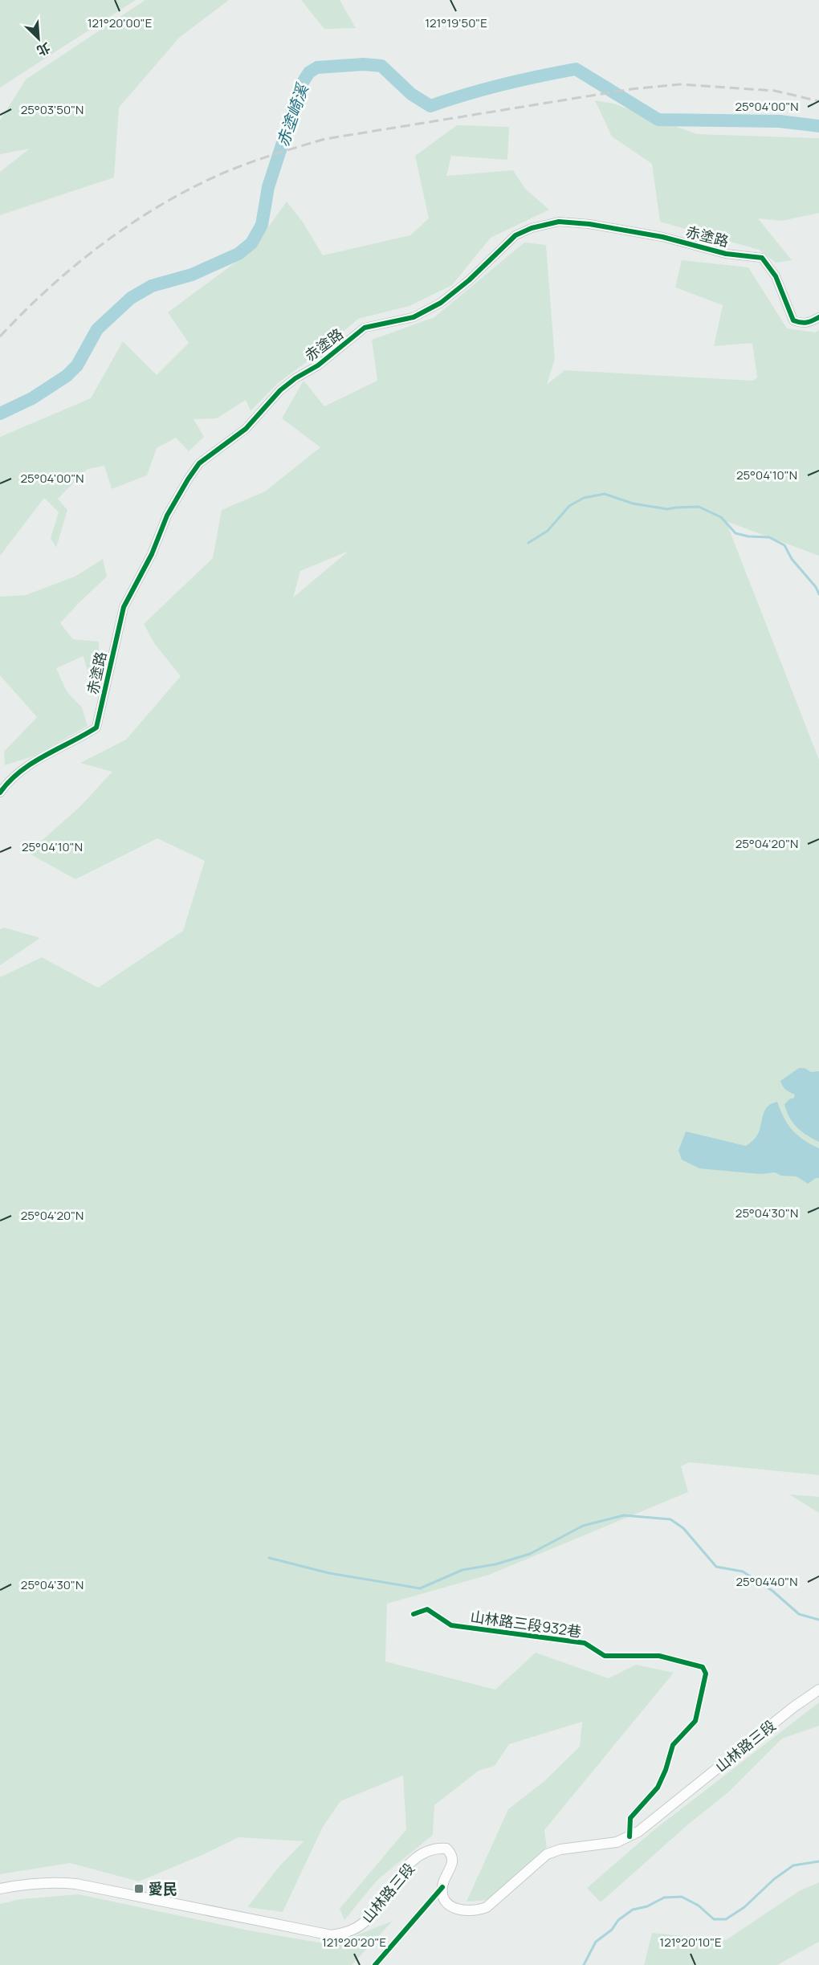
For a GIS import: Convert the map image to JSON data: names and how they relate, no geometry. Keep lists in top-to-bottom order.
{
  "streets": {
    "main road": ["山林路三段"],
    "street": ["赤塗路", "山林路三段932巷"]
  },
  "crossings": [
    ["山林路三段932巷", "山林路三段"]
  ],
  "water": ["赤塗崎溪"],
  "places": {
    "transit": ["愛民"]
  },
  "north": "bottom right",
  "coordinates": [
    "121°20'00\"E",
    "121°19'50\"E",
    "25°04'00\"N",
    "25°03'50\"N",
    "25°04'10\"N",
    "25°04'20\"N",
    "25°04'30\"N",
    "25°04'40\"N",
    "121°20'20\"E",
    "121°20'10\"E"
  ]
}
